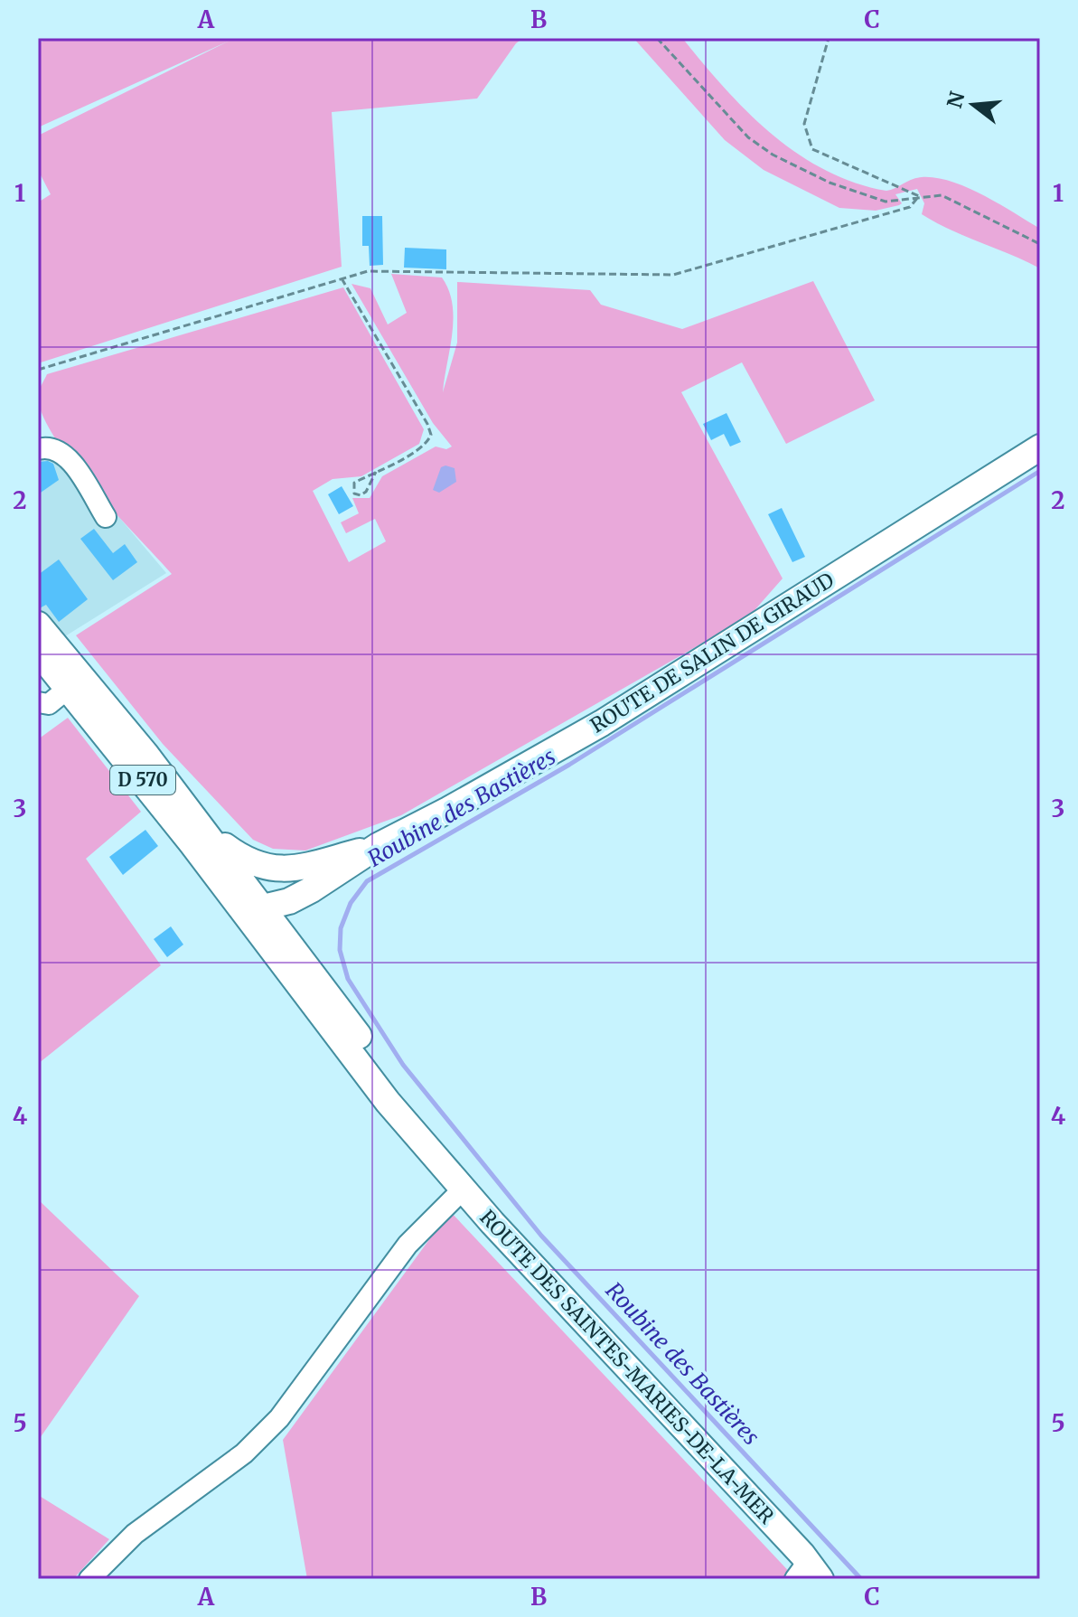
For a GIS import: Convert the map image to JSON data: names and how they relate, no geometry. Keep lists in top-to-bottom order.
{
  "streets": {
    "main road": ["ROUTE DE SALIN DE GIRAUD", "D 570", "ROUTE DES SAINTES-MARIES-DE-LA-MER"]
  },
  "crossings": [
    ["ROUTE DE SALIN DE GIRAUD", "ROUTE DES SAINTES-MARIES-DE-LA-MER"]
  ],
  "water": ["Roubine des Bastières"],
  "north": "left",
  "grid": {
    "columns": ["A", "B", "C"],
    "rows": [
      "1",
      "2",
      "3",
      "4",
      "5"
    ]
  }
}
